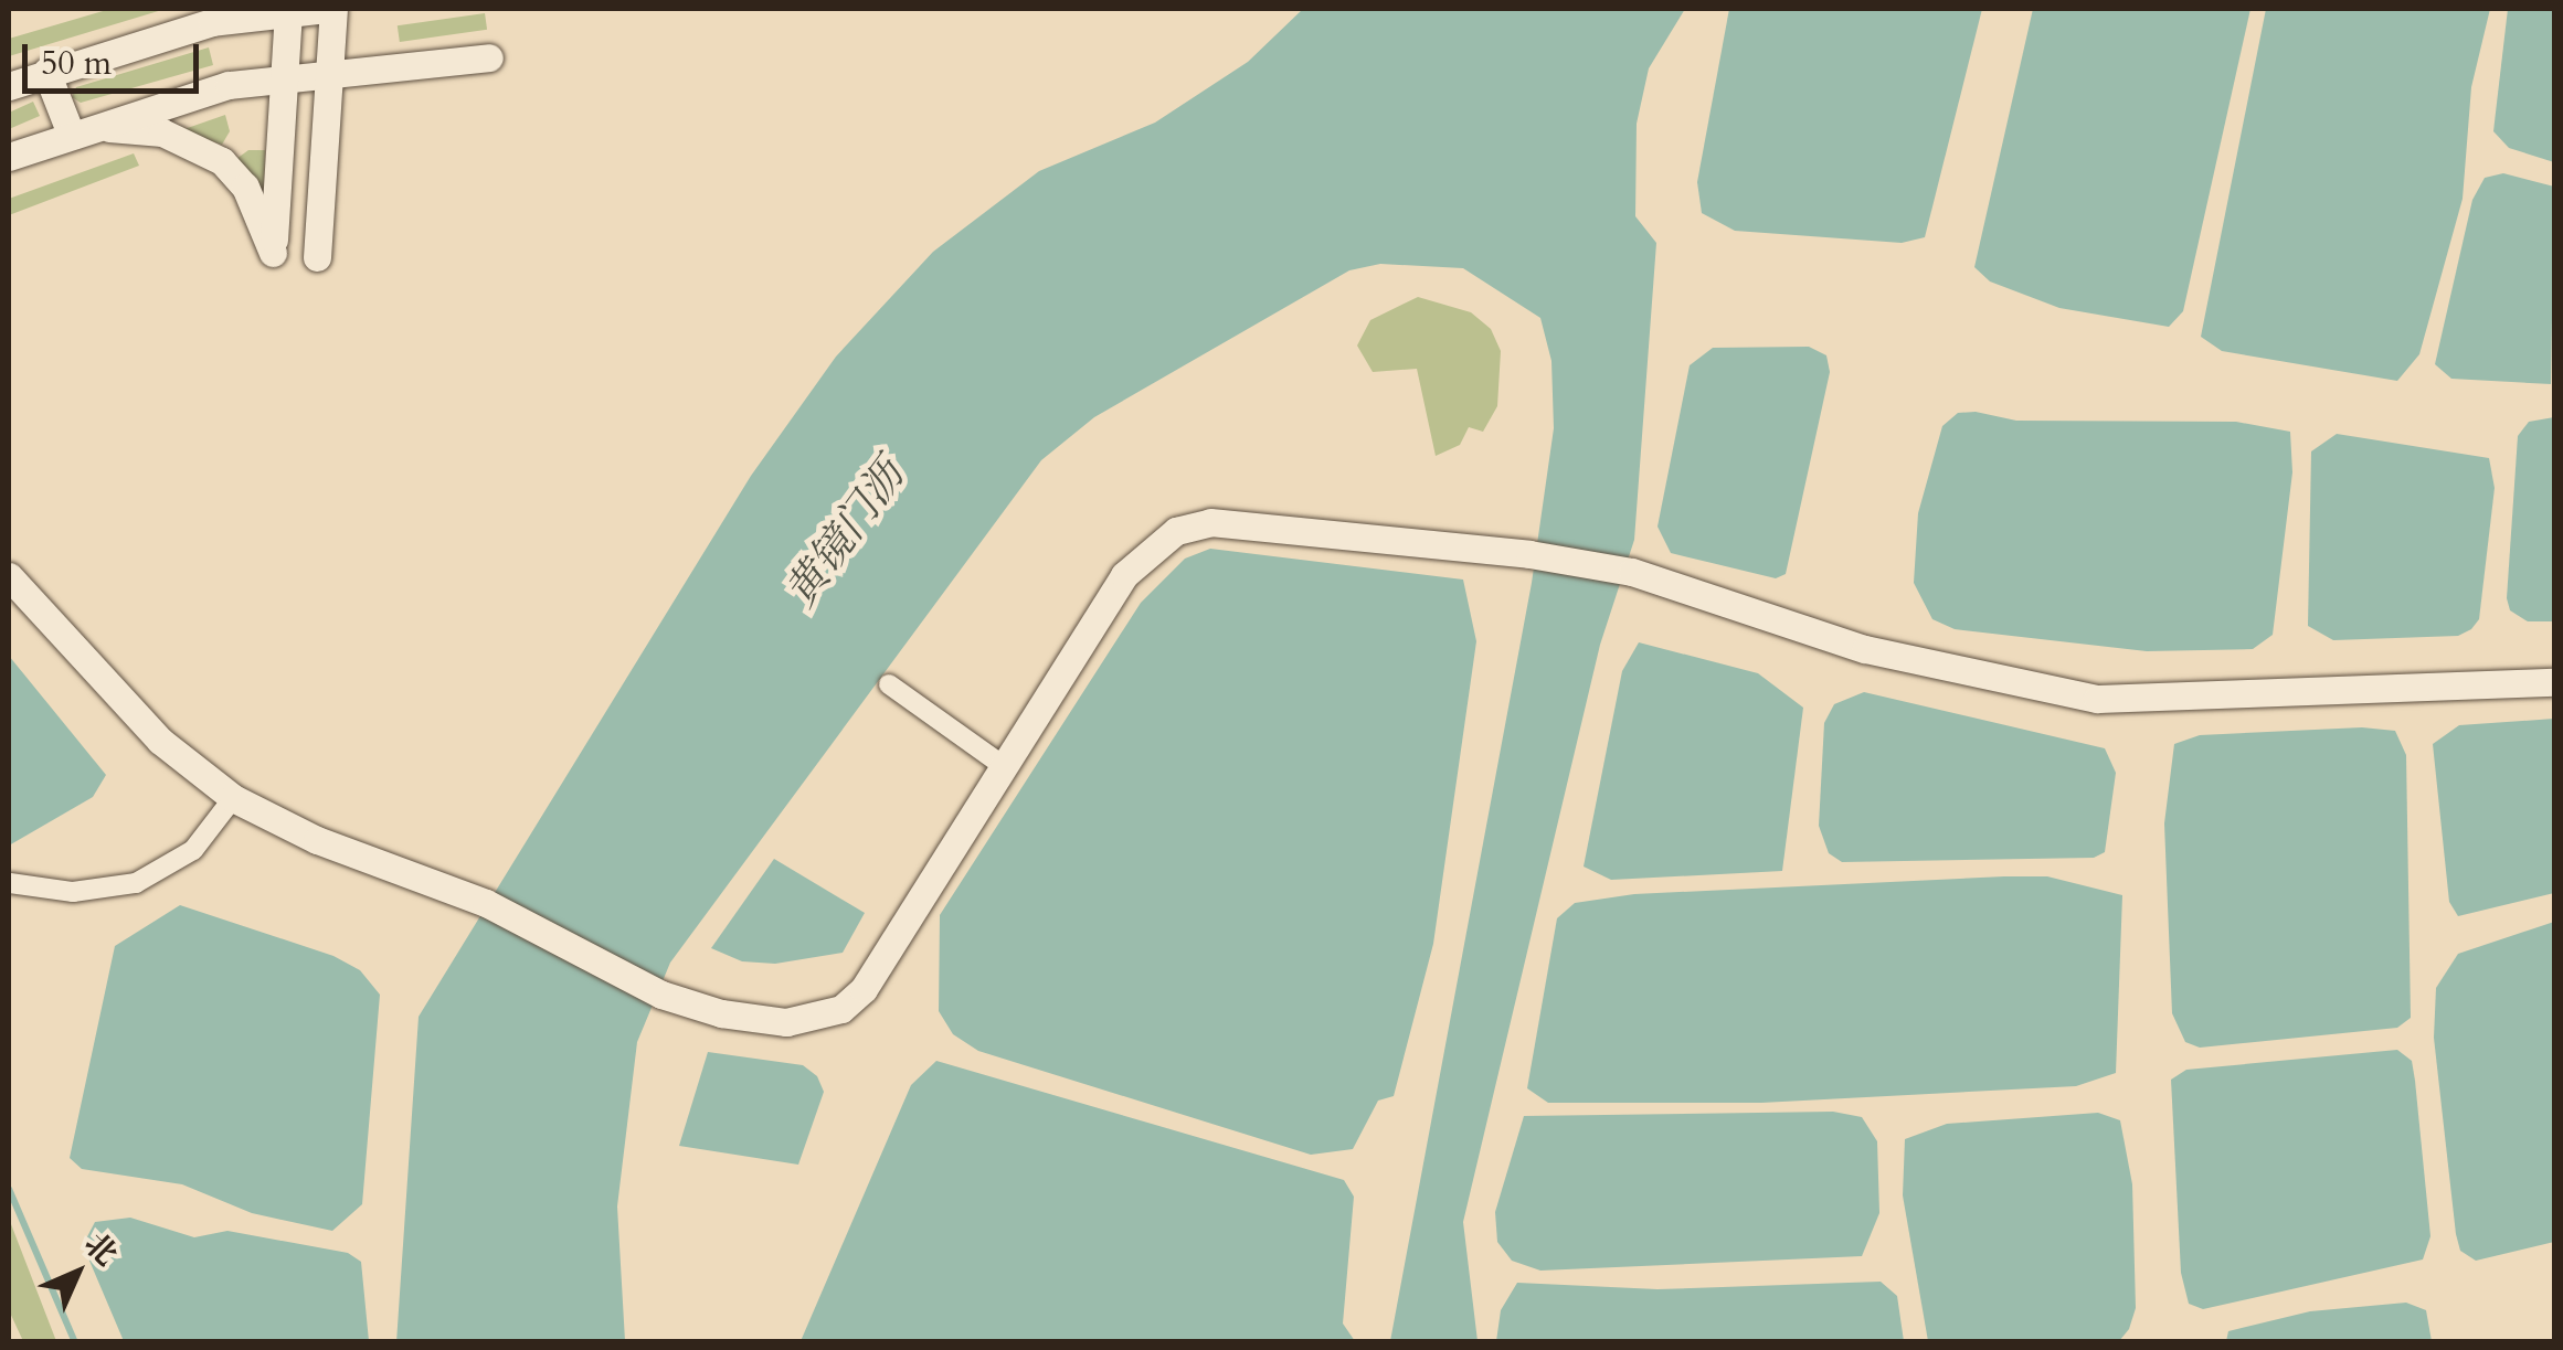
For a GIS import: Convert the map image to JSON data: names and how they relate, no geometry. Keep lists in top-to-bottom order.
{
  "water": ["黄镜门沥"],
  "scale_bar": "50 m",
  "north": "top right"
}
